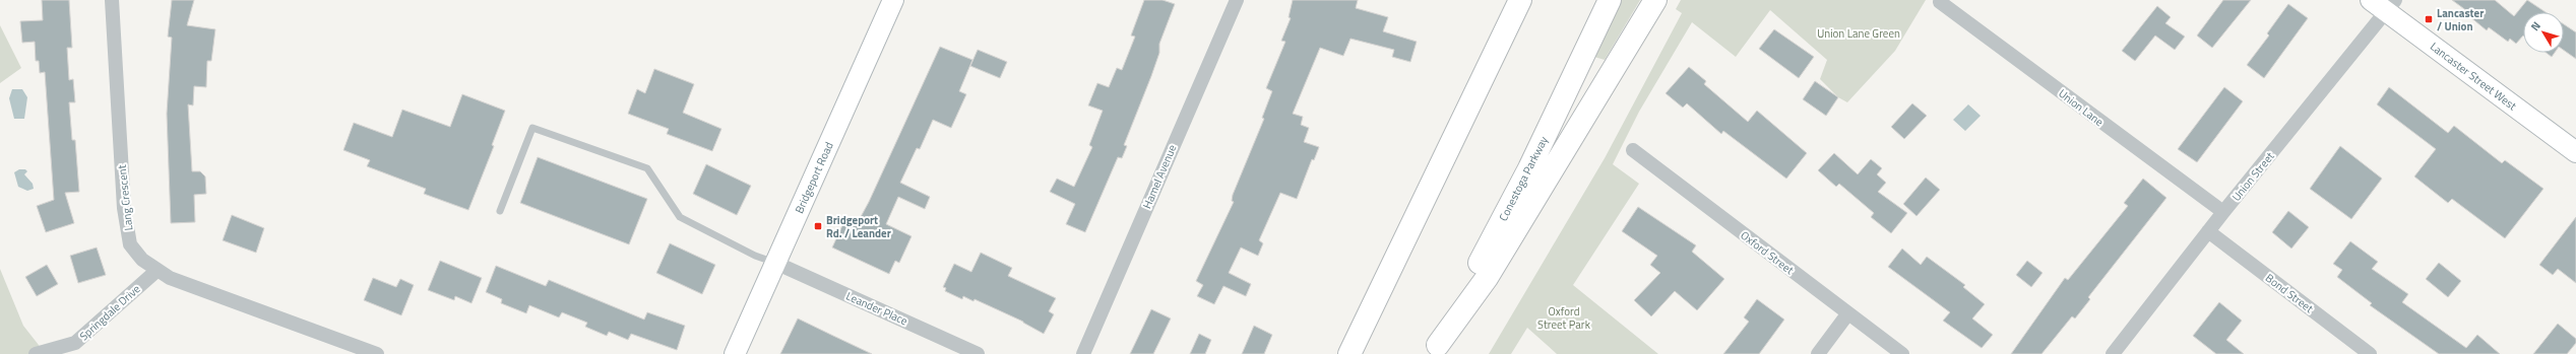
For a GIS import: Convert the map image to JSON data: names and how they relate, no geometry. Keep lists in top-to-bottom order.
{
  "streets": {
    "highway": ["Conestoga Parkway"],
    "main road": ["Lancaster Street West", "Bridgeport Road"],
    "street": [
      "Union Lane",
      "Hamel Avenue",
      "Union Street",
      "Lang Crescent",
      "Oxford Street",
      "Bond Street",
      "Leander Place",
      "Springdale Drive"
    ]
  },
  "crossings": [
    ["Lancaster Street West", "Union Street"],
    ["Union Lane", "Union Street"],
    ["Union Street", "Bond Street"],
    ["Bridgeport Road", "Leander Place"],
    ["Lang Crescent", "Springdale Drive"]
  ],
  "parks": ["Union Lane Green", "Oxford Street Park"],
  "places": {
    "transit": ["Lancaster / Union", "Bridgeport Rd. / Leander"]
  },
  "north": "top left"
}
